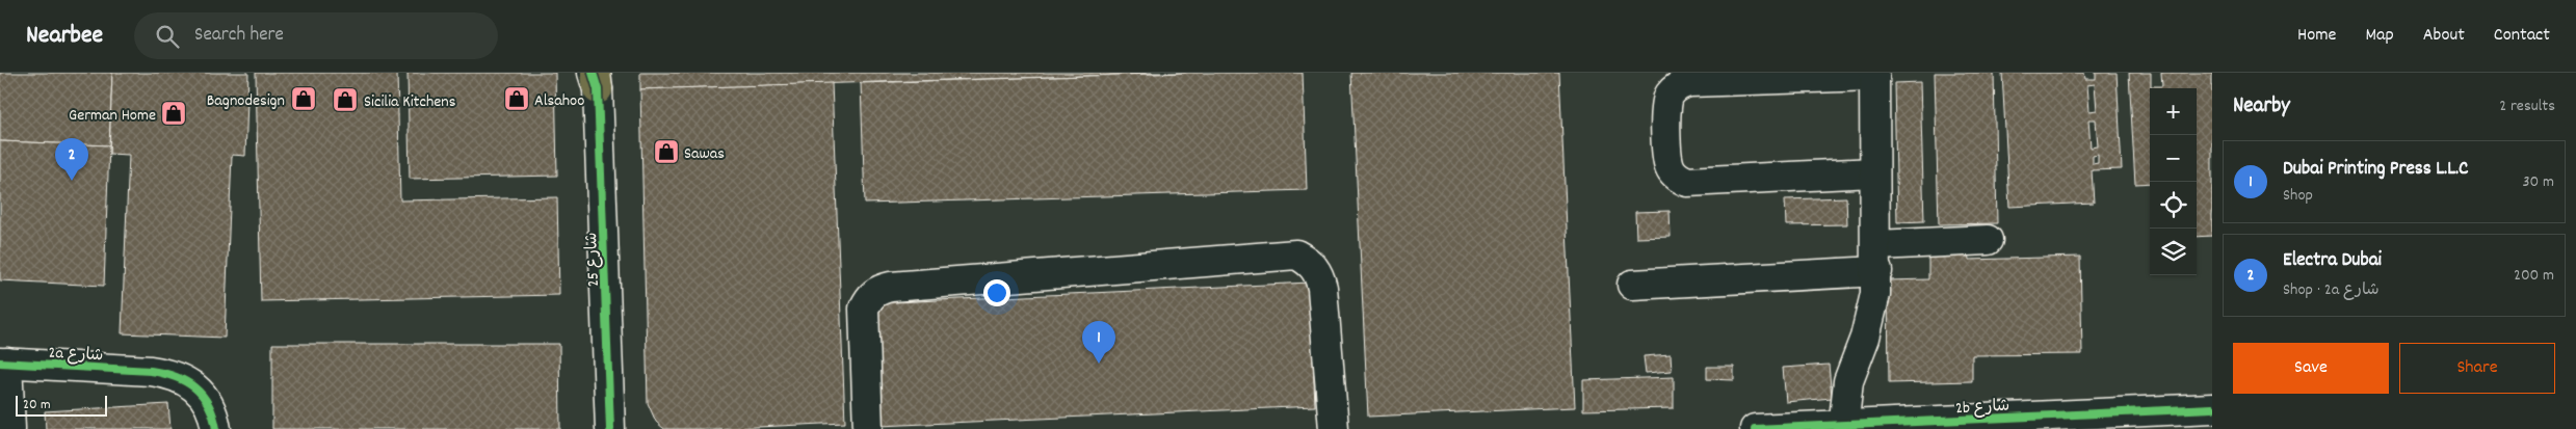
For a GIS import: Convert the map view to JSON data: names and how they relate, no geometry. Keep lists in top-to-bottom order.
{
  "streets": {
    "street": ["شارع 25", "2a شارع", "2b شارع"]
  },
  "places": {
    "shop": [
      "Bagnodesign",
      "Alsahoo",
      "Sicilia Kitchens",
      "German Home",
      "Sawas"
    ]
  },
  "scale_bar": "20 m",
  "page": {
    "header": "Nearbee",
    "search": "Search here",
    "nav": [
      "Home",
      "Map",
      "About",
      "Contact"
    ],
    "heading": ["Nearby", "2 results"],
    "map_buttons": ["+", "−"],
    "pins": ["2", "1"],
    "list": [
      {
        "mark": "1",
        "name": "Dubai Printing Press L.L.C",
        "note": "Shop",
        "value": "30 m"
      },
      {
        "mark": "2",
        "name": "Electra Dubai",
        "note": "Shop · 2a شارع",
        "value": "200 m"
      }
    ],
    "buttons": ["Save", "Share"],
    "scale": "20 m"
  }
}
